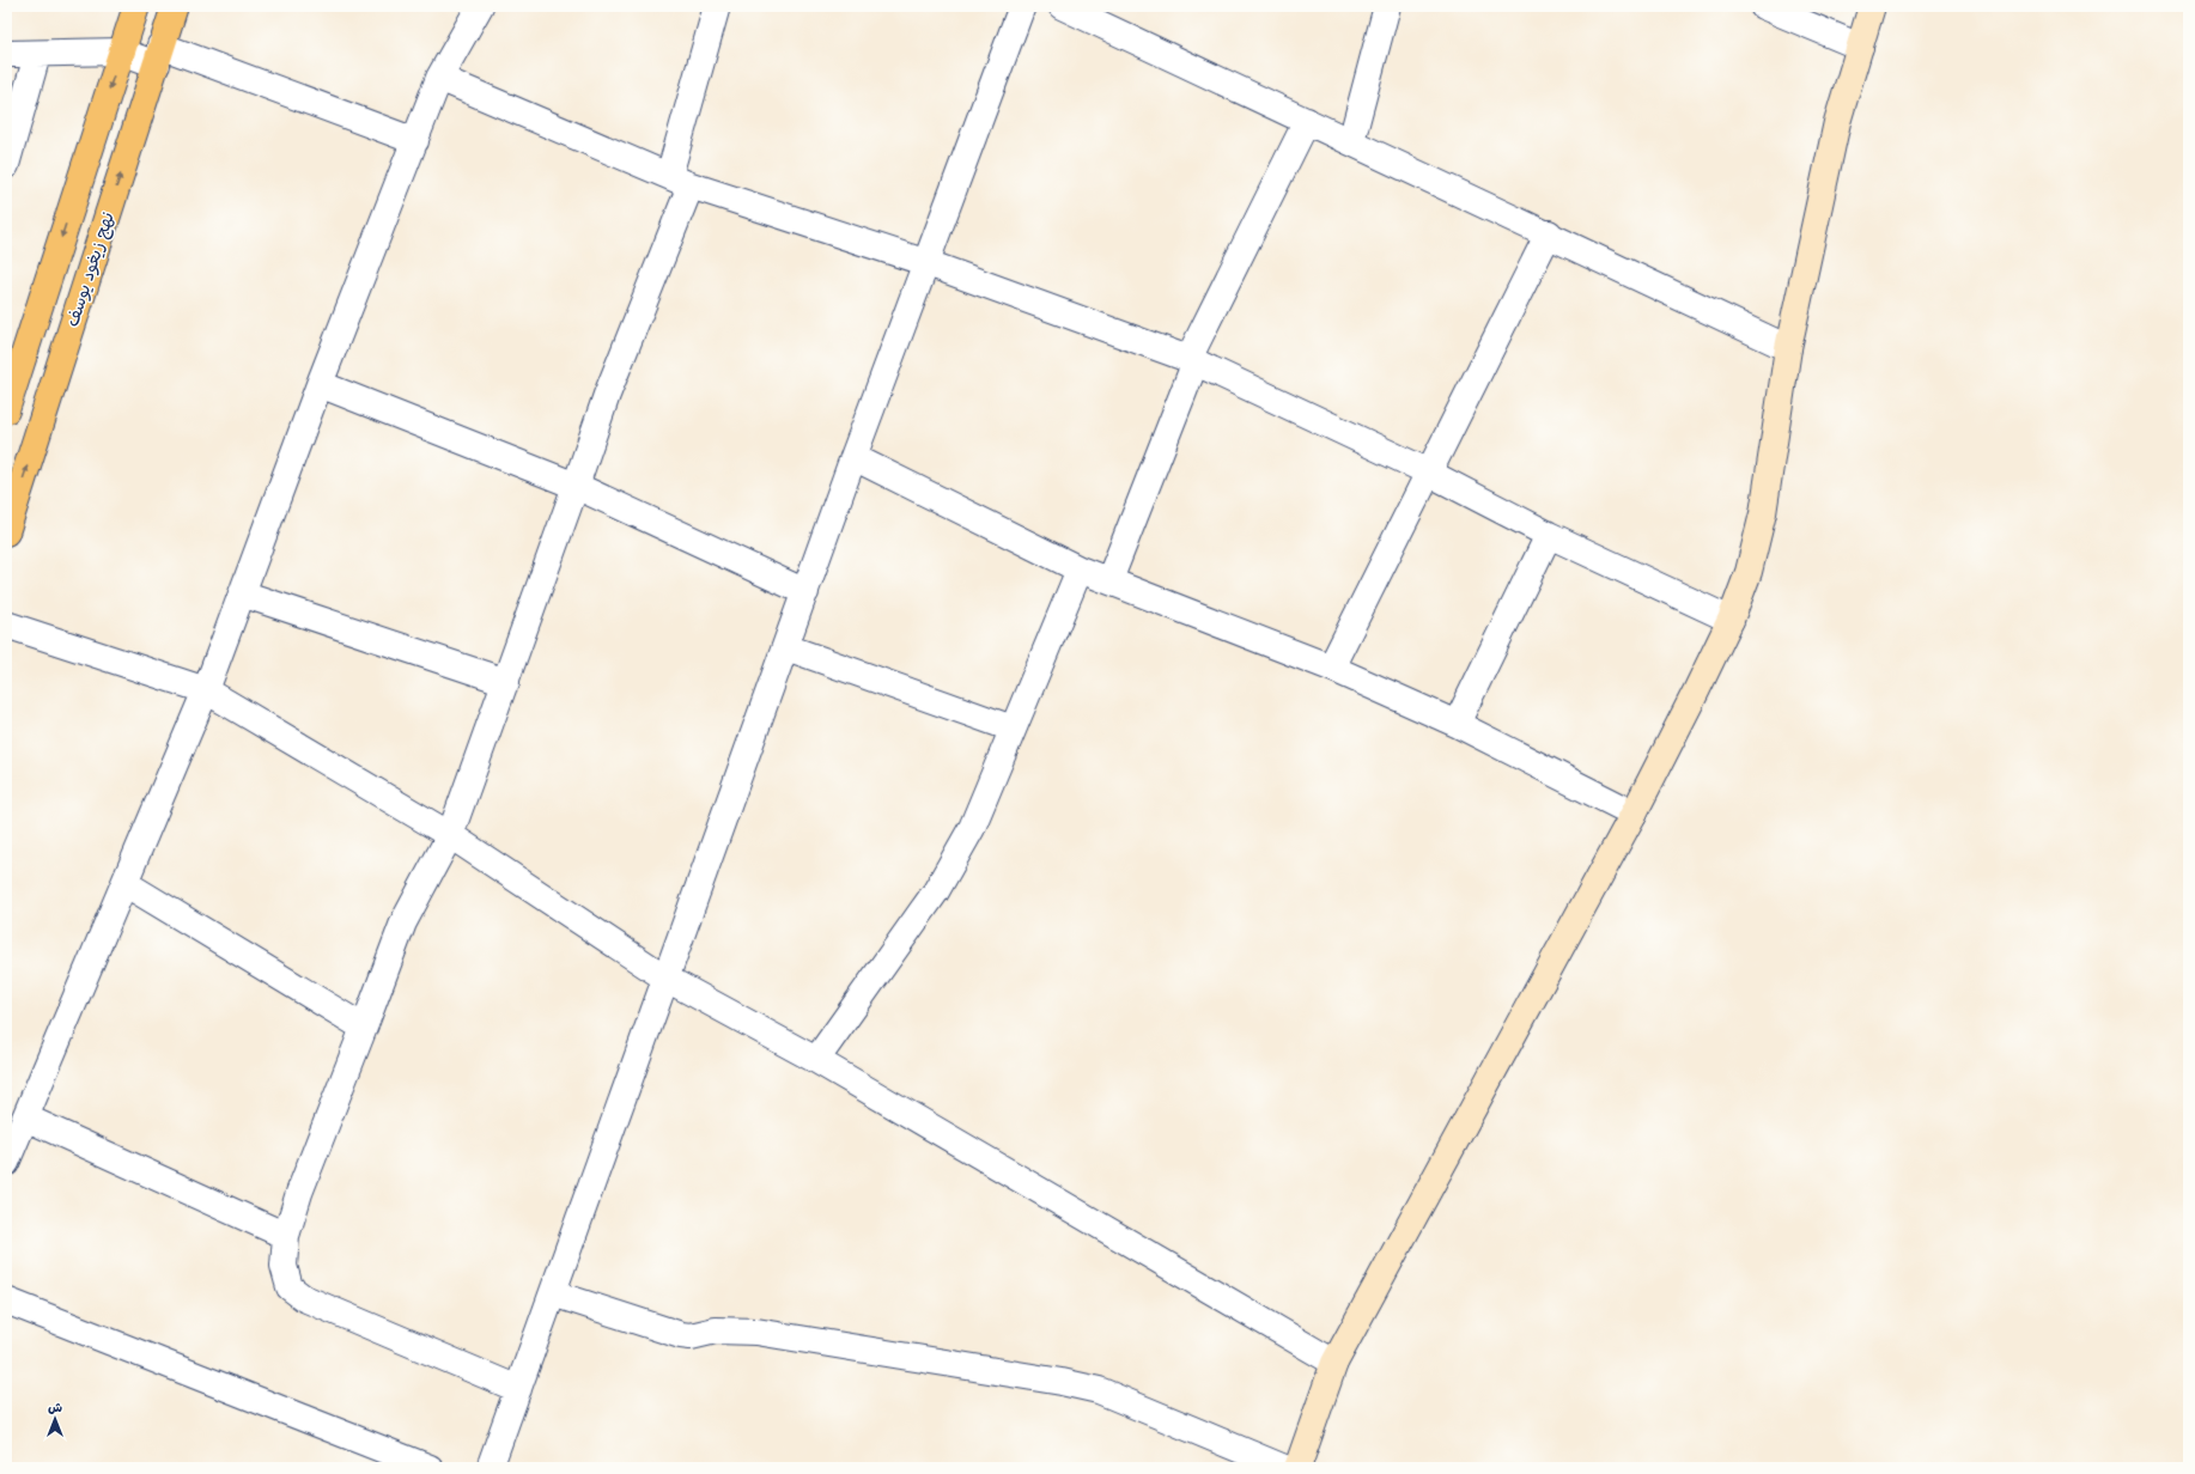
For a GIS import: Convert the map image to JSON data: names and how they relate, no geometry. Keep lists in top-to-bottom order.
{
  "streets": {
    "main road": ["نهج زيغود يوسف"]
  },
  "north": "top"
}
